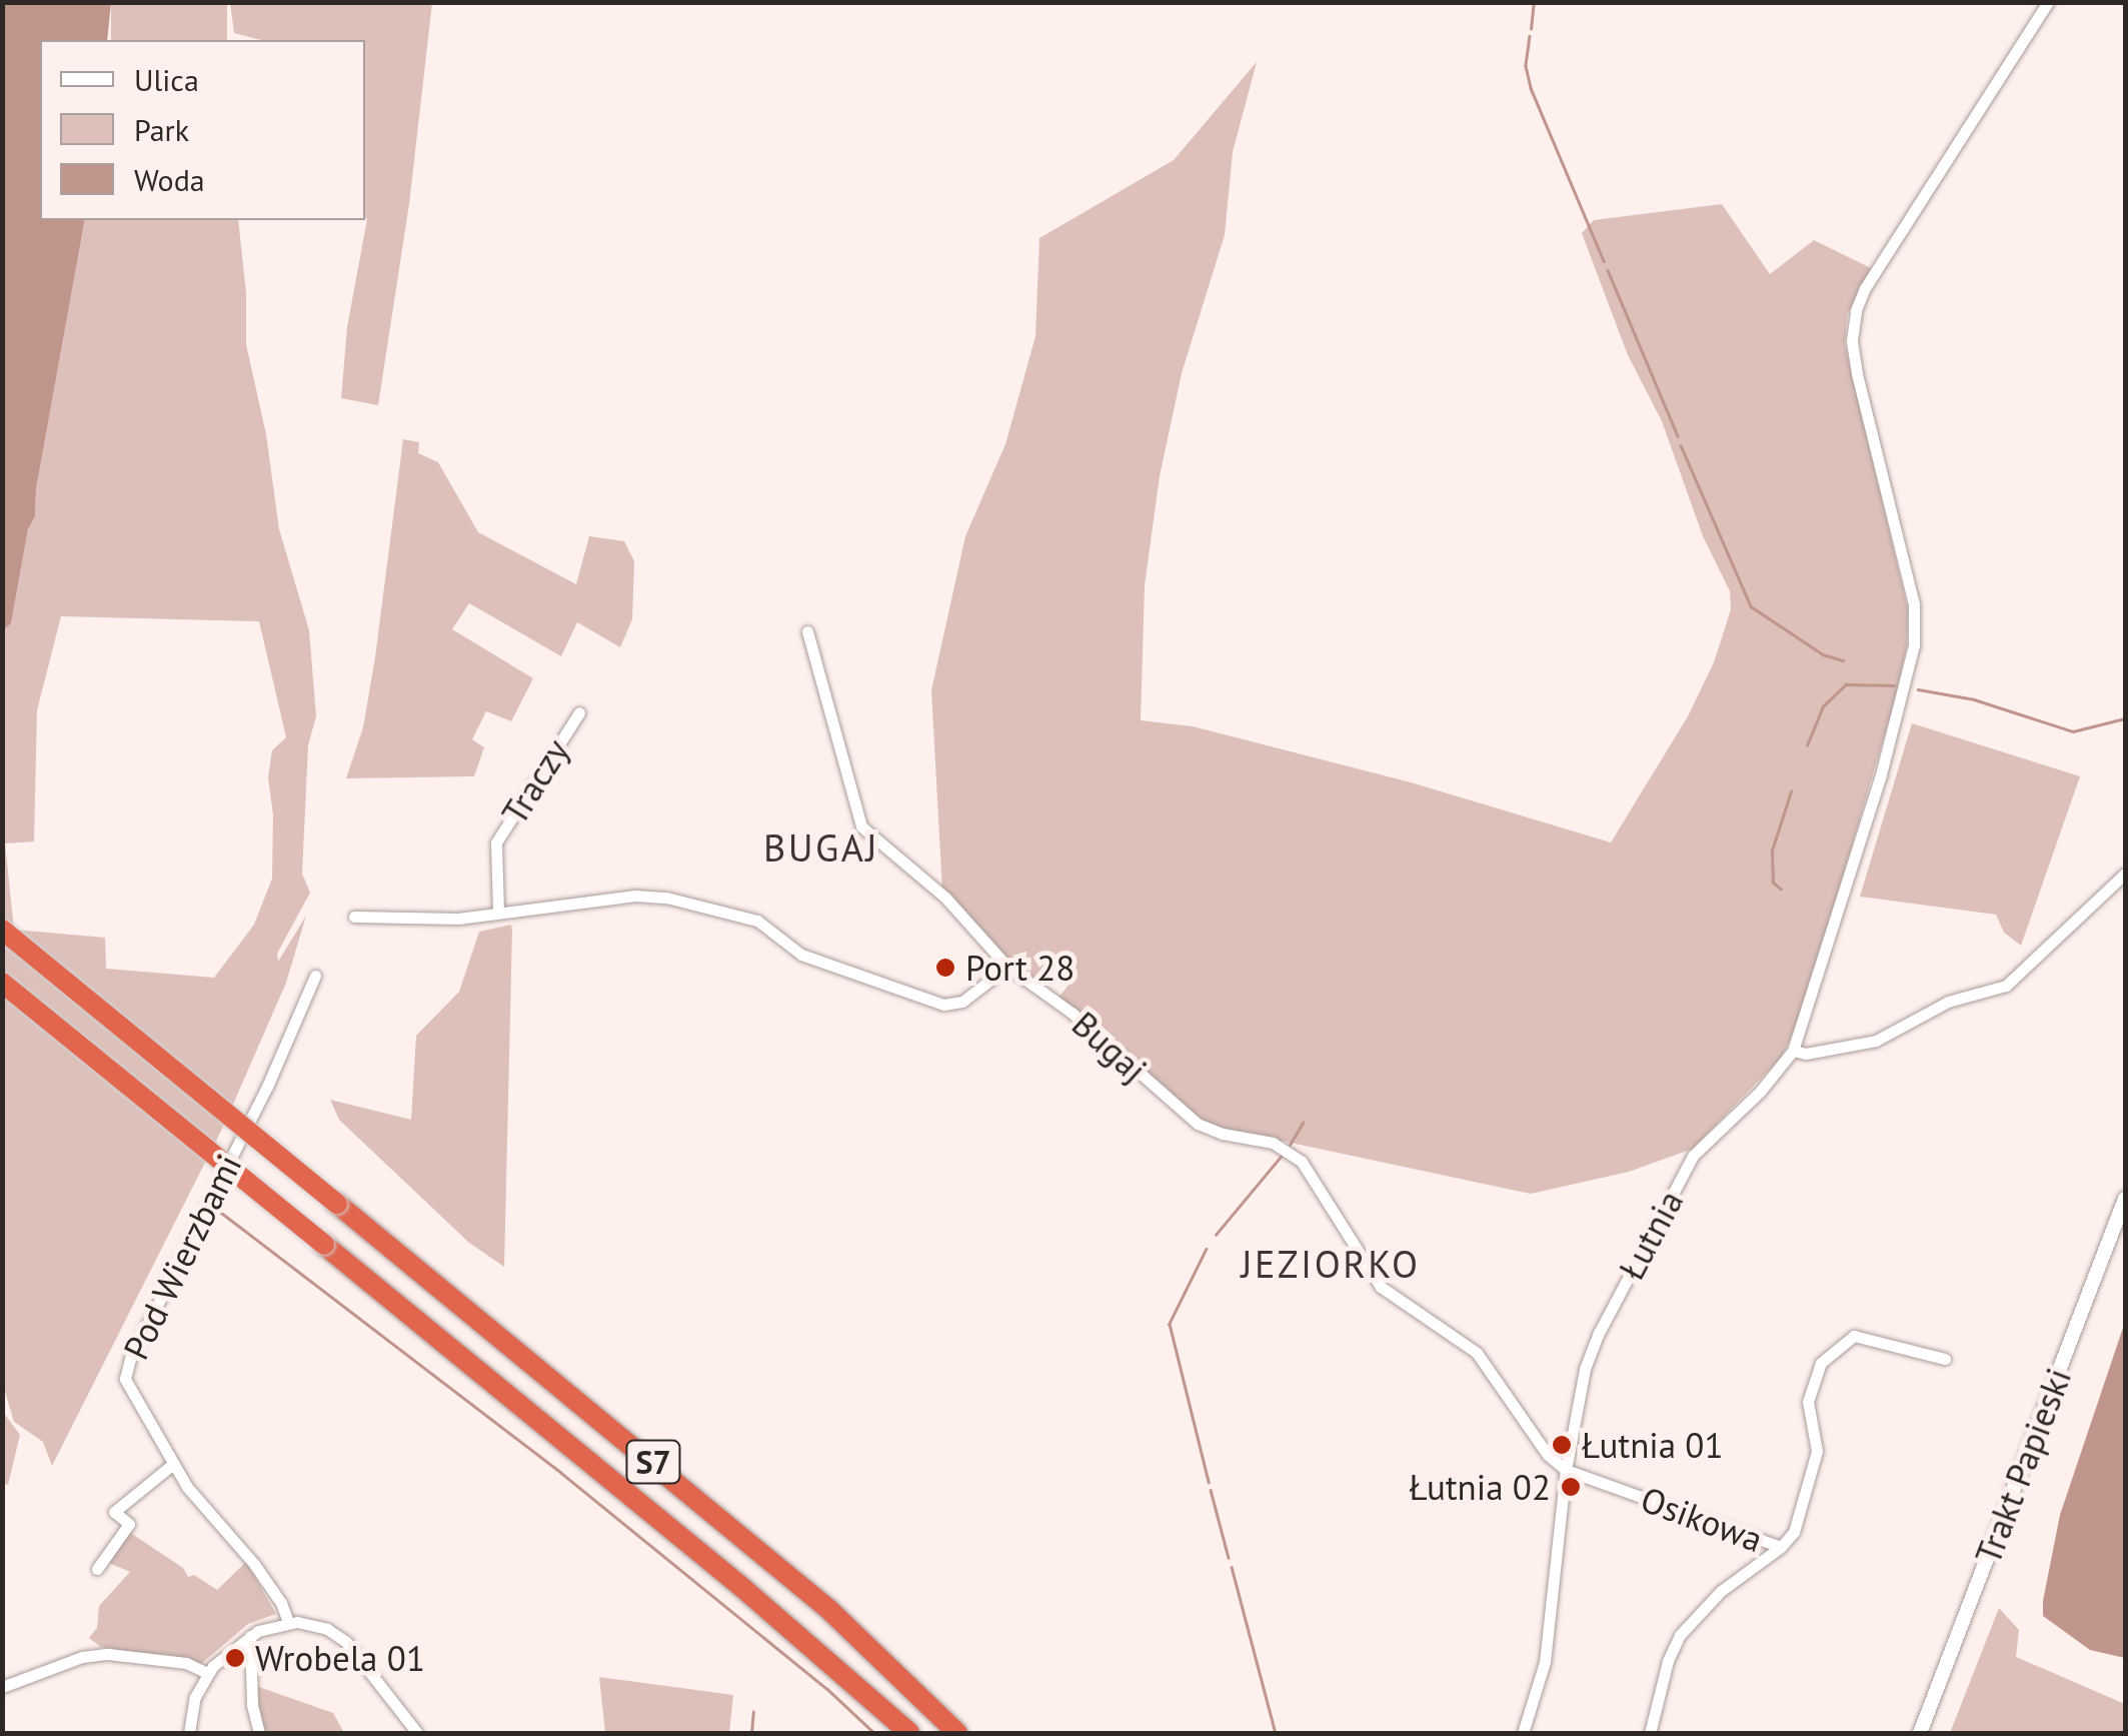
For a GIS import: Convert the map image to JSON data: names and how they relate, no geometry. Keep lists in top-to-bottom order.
{
  "streets": {
    "highway": ["S7"],
    "street": [
      "Traczy",
      "Bugaj",
      "Łutnia",
      "Pod Wierzbami",
      "Trakt Papieski",
      "Osikowa"
    ]
  },
  "crossings": [
    ["Bugaj", "Łutnia"],
    ["Bugaj", "Osikowa"],
    ["Łutnia", "Osikowa"]
  ],
  "districts": ["BUGAJ", "JEZIORKO"],
  "places": [
    "Port 28",
    "Łutnia 01",
    "Łutnia 02",
    "Wrobela 01"
  ],
  "legend": ["Ulica", "Park", "Woda"]
}
